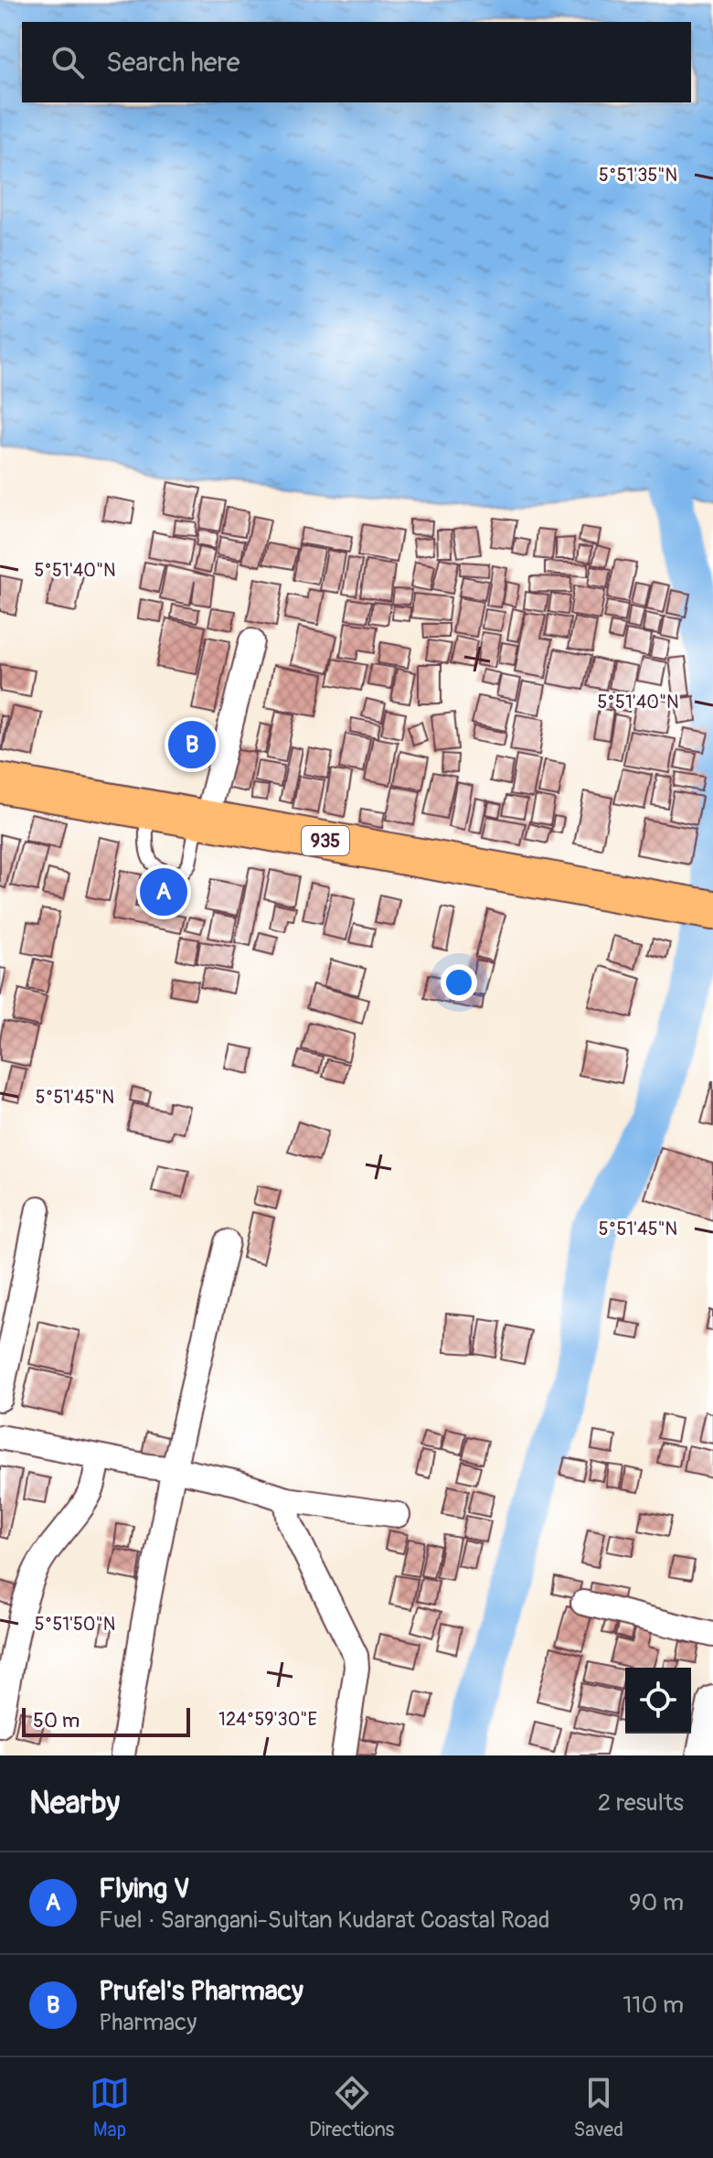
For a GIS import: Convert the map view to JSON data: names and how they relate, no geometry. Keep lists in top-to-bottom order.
{
  "streets": {
    "main road": ["935"]
  },
  "scale_bar": "50 m",
  "page": {
    "search": "Search here",
    "pins": ["B", "A"],
    "scale": "50 m",
    "heading": ["Nearby", "2 results"],
    "list": [
      {
        "mark": "A",
        "name": "Flying V",
        "note": "Fuel · Sarangani-Sultan Kudarat Coastal Road",
        "value": "90 m"
      },
      {
        "mark": "B",
        "name": "Prufel's Pharmacy",
        "note": "Pharmacy",
        "value": "110 m"
      }
    ],
    "nav": ["Map", "Directions", "Saved"]
  },
  "coordinates": [
    "5°51'35\"N",
    "5°51'40\"N",
    "5°51'45\"N",
    "5°51'50\"N",
    "124°59'30\"E"
  ]
}
